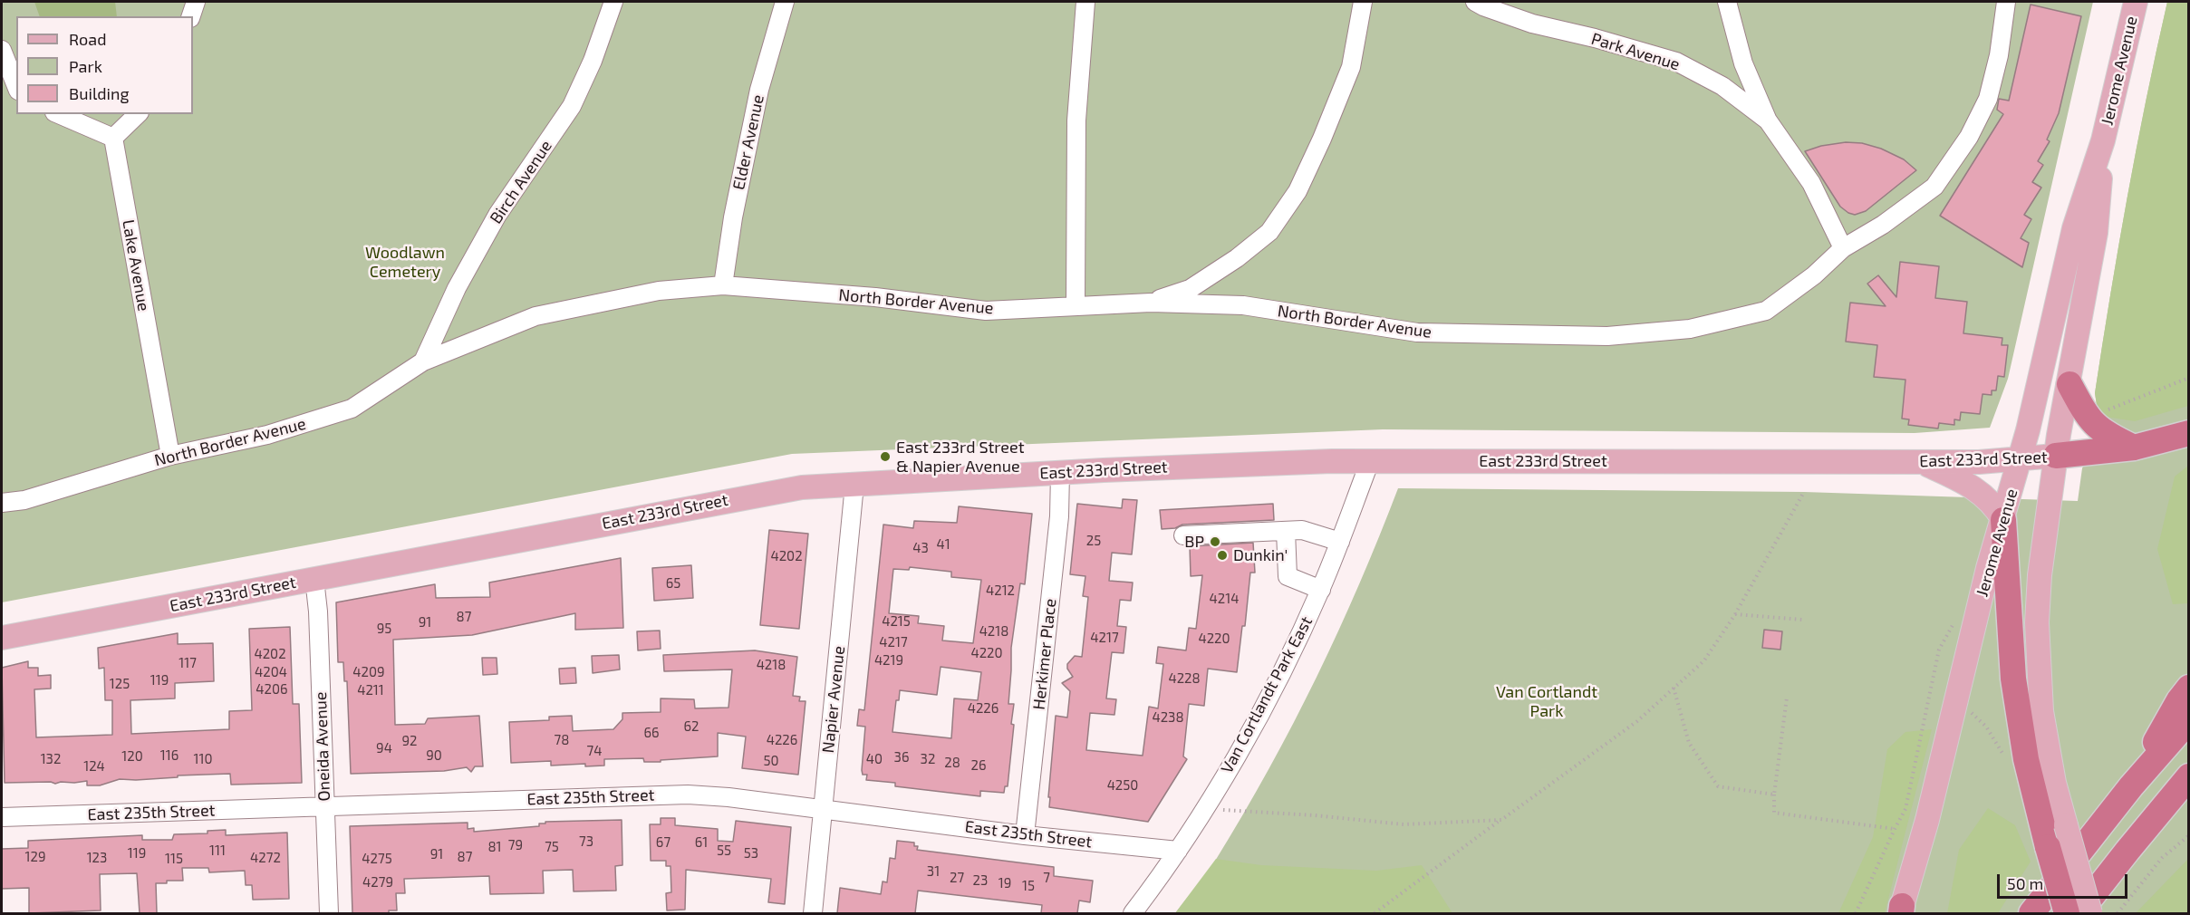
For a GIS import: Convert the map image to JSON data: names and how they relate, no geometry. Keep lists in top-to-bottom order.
{
  "streets": {
    "main road": ["Jerome Avenue", "East 233rd Street"],
    "street": [
      "Park Avenue",
      "Elder Avenue",
      "Birch Avenue",
      "Lake Avenue",
      "North Border Avenue",
      "Herkimer Place",
      "Van Cortlandt Park East",
      "Napier Avenue",
      "Oneida Avenue",
      "East 235th Street"
    ]
  },
  "crossings": [
    ["Park Avenue", "North Border Avenue"],
    ["Jerome Avenue", "East 233rd Street"],
    ["Elder Avenue", "North Border Avenue"],
    ["Birch Avenue", "North Border Avenue"],
    ["Lake Avenue", "North Border Avenue"],
    ["East 233rd Street", "Herkimer Place"],
    ["East 233rd Street", "Van Cortlandt Park East"],
    ["East 233rd Street", "Napier Avenue"],
    ["East 233rd Street", "Oneida Avenue"],
    ["Herkimer Place", "East 235th Street"],
    ["Van Cortlandt Park East", "East 235th Street"],
    ["Napier Avenue", "East 235th Street"],
    ["Oneida Avenue", "East 235th Street"]
  ],
  "parks": ["Woodlawn Cemetery", "Van Cortlandt Park"],
  "places": ["East 233rd Street & Napier Avenue", "BP", "Dunkin'"],
  "house_numbers": [
    "25",
    "41",
    "43",
    "4202",
    "65",
    "4212",
    "4214",
    "87",
    "4215",
    "91",
    "95",
    "4218",
    "4217",
    "4220",
    "4217",
    "4220",
    "4202",
    "4219",
    "117",
    "4218",
    "4204",
    "4209",
    "4228",
    "119",
    "125",
    "4206",
    "4211",
    "4226",
    "4238",
    "62",
    "66",
    "78",
    "4226",
    "92",
    "94",
    "74",
    "116",
    "90",
    "120",
    "36",
    "132",
    "110",
    "40",
    "32",
    "50",
    "28",
    "26",
    "124",
    "4250",
    "73",
    "67",
    "61",
    "79",
    "81",
    "75",
    "111",
    "55",
    "119",
    "53",
    "91",
    "129",
    "87",
    "123",
    "4272",
    "115",
    "4275",
    "31",
    "27",
    "7",
    "23",
    "4279",
    "19",
    "15"
  ],
  "legend": ["Road", "Park", "Building"],
  "scale_bar": "50 m"
}
